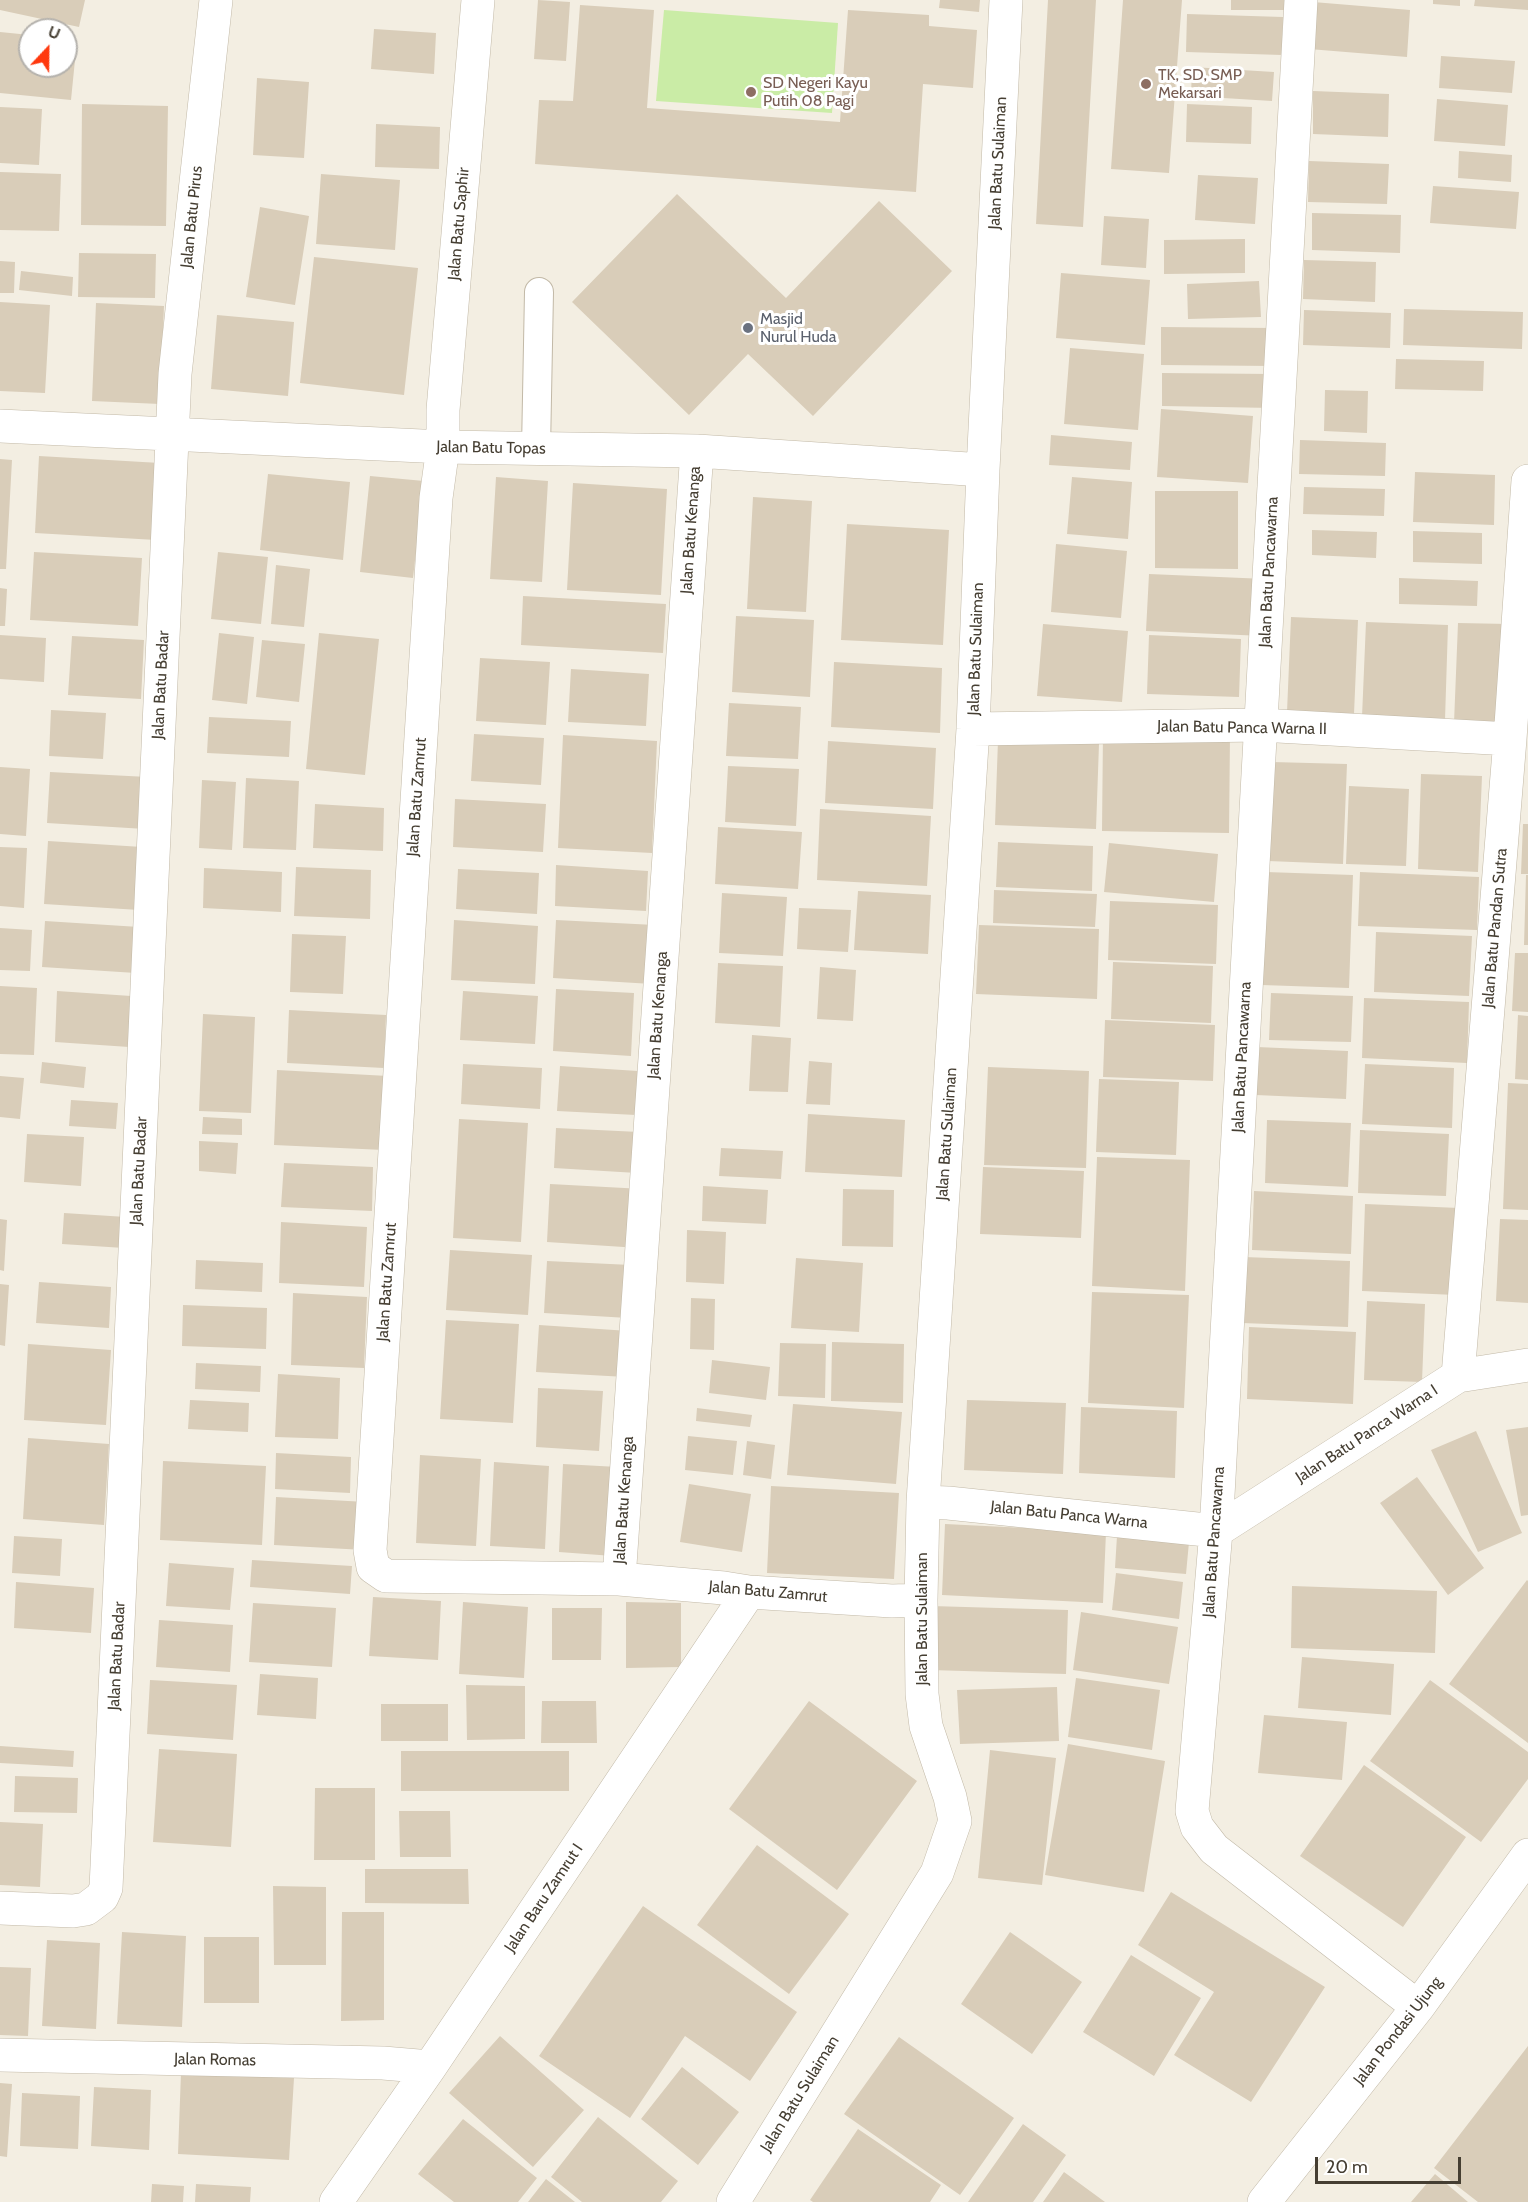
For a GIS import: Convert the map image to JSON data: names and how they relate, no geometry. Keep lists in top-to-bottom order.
{
  "streets": {
    "street": [
      "Jalan Batu Sulaiman",
      "Jalan Batu Pirus",
      "Jalan Batu Saphir",
      "Jalan Batu Topas",
      "Jalan Batu Kenanga",
      "Jalan Batu Pancawarna",
      "Jalan Batu Badar",
      "Jalan Batu Panca Warna II",
      "Jalan Batu Zamrut",
      "Jalan Batu Pandan Sutra",
      "Jalan Batu Panca Warna I",
      "Jalan Batu Panca Warna",
      "Jalan Baru Zamrut I",
      "Jalan Pondasi Ujung",
      "Jalan Romas"
    ]
  },
  "crossings": [
    ["Jalan Batu Sulaiman", "Jalan Batu Topas"],
    ["Jalan Batu Sulaiman", "Jalan Batu Panca Warna II"],
    ["Jalan Batu Sulaiman", "Jalan Batu Zamrut"],
    ["Jalan Batu Sulaiman", "Jalan Batu Panca Warna"],
    ["Jalan Batu Pirus", "Jalan Batu Topas"],
    ["Jalan Batu Pirus", "Jalan Batu Badar"],
    ["Jalan Batu Saphir", "Jalan Batu Topas"],
    ["Jalan Batu Saphir", "Jalan Batu Zamrut"],
    ["Jalan Batu Topas", "Jalan Batu Kenanga"],
    ["Jalan Batu Topas", "Jalan Batu Badar"],
    ["Jalan Batu Topas", "Jalan Batu Zamrut"],
    ["Jalan Batu Kenanga", "Jalan Batu Zamrut"],
    ["Jalan Batu Pancawarna", "Jalan Batu Panca Warna II"],
    ["Jalan Batu Pancawarna", "Jalan Batu Panca Warna I"],
    ["Jalan Batu Pancawarna", "Jalan Batu Panca Warna"],
    ["Jalan Batu Pancawarna", "Jalan Pondasi Ujung"],
    ["Jalan Batu Panca Warna II", "Jalan Batu Pandan Sutra"],
    ["Jalan Batu Zamrut", "Jalan Baru Zamrut I"],
    ["Jalan Batu Pandan Sutra", "Jalan Batu Panca Warna I"],
    ["Jalan Batu Panca Warna I", "Jalan Batu Panca Warna"],
    ["Jalan Baru Zamrut I", "Jalan Romas"]
  ],
  "places": ["TK, SD, SMP Mekarsari", "SD Negeri Kayu Putih 08 Pagi", "Masjid Nurul Huda"],
  "scale_bar": "20 m",
  "north": "top"
}
